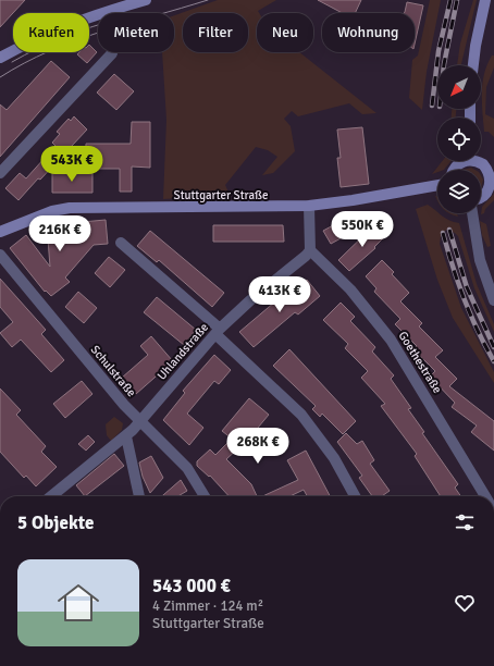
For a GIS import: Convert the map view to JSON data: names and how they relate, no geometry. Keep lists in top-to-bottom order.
{
  "streets": {
    "main road": ["Stuttgarter Straße"],
    "street": ["Uhlandstraße", "Goethestraße", "Schulstraße"]
  },
  "crossings": [
    ["Uhlandstraße", "Goethestraße"],
    ["Uhlandstraße", "Schulstraße"]
  ],
  "north": "bottom left",
  "page": {
    "chip": [
      "Kaufen",
      "Mieten",
      "Filter",
      "Neu",
      "Wohnung"
    ],
    "price": [
      "543K €",
      "550K €",
      "216K €",
      "413K €",
      "268K €"
    ],
    "heading": "5 Objekte",
    "list": [
      {
        "name": "543 000 €",
        "note": "4 Zimmer · 124 m² · Stuttgarter Straße"
      }
    ]
  }
}
